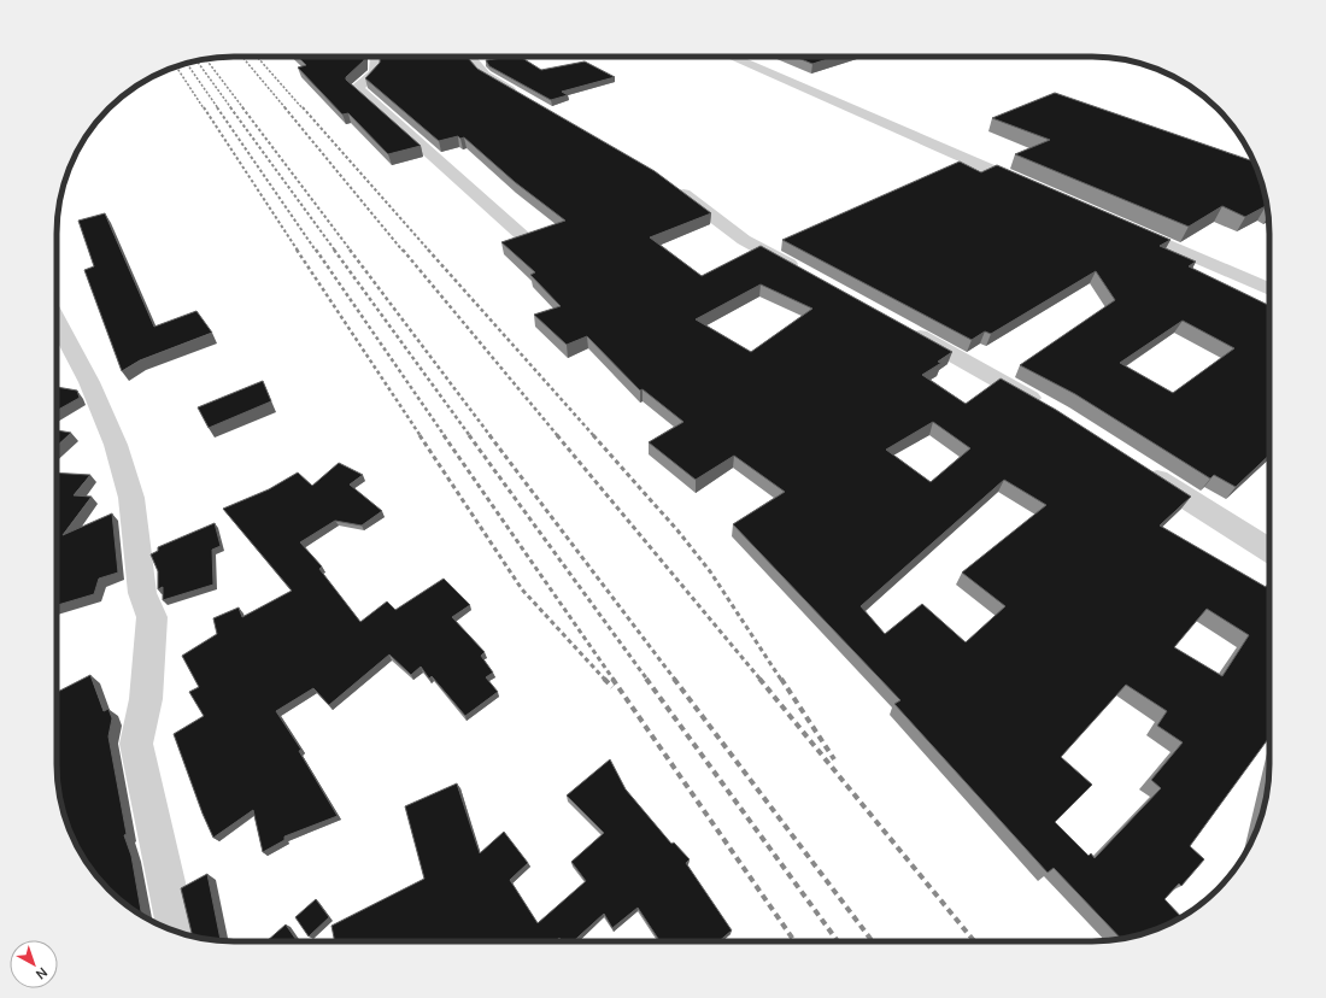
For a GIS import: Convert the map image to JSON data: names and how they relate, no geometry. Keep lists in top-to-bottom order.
{
  "north": "bottom right"
}
